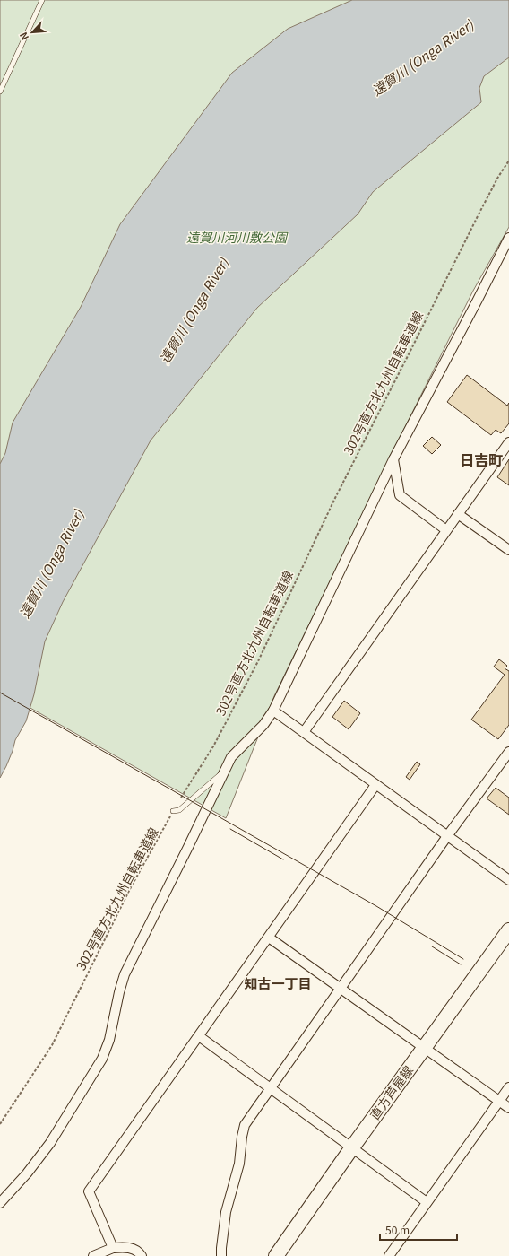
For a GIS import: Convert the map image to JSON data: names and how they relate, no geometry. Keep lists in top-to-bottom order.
{
  "streets": {
    "main road": ["直方芦屋線"],
    "path": ["302号直方北九州自転車道線"]
  },
  "districts": ["日吉町", "知古一丁目"],
  "water": ["遠賀川 (Onga River)"],
  "parks": ["遠賀川河川敷公園"],
  "scale_bar": "50 m",
  "north": "bottom left"
}
